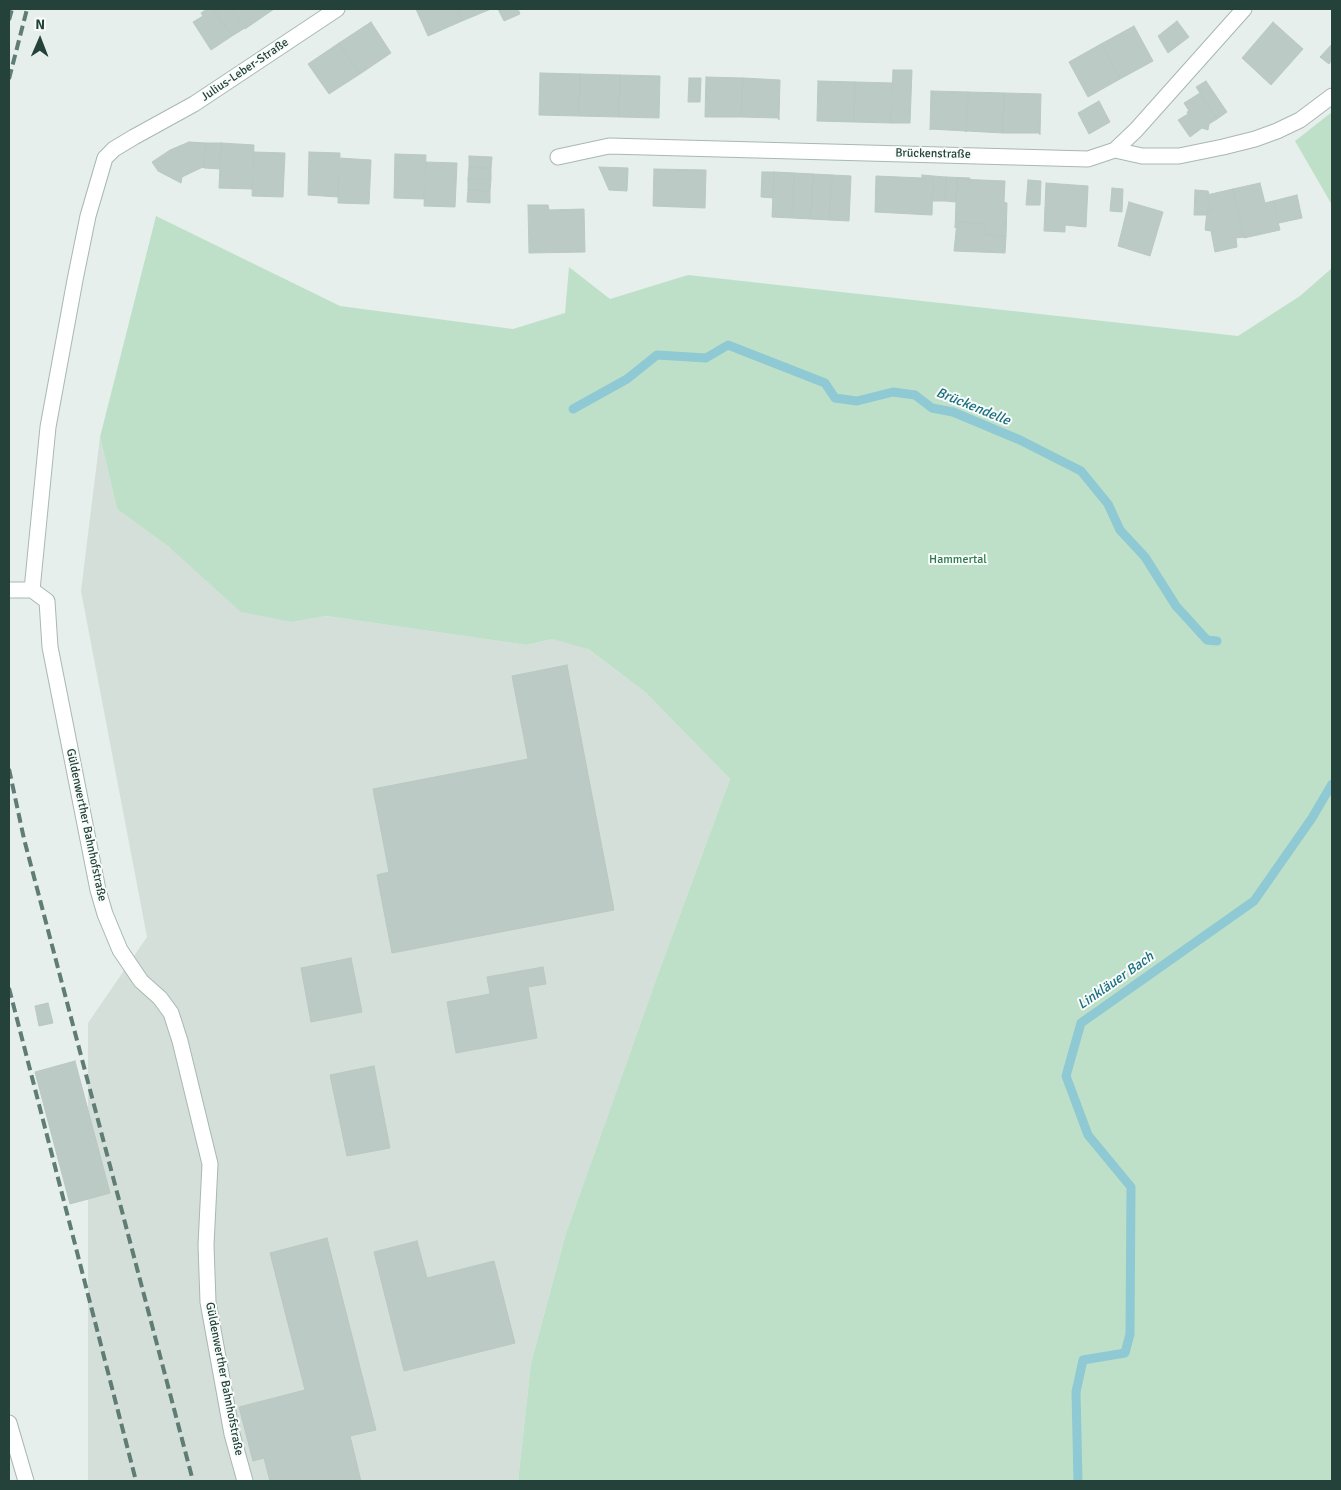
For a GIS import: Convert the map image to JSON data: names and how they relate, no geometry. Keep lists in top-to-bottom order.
{
  "streets": {
    "street": ["Julius-Leber-Straße", "Brückenstraße", "Güldenwerther Bahnhofstraße"]
  },
  "crossings": [
    ["Julius-Leber-Straße", "Güldenwerther Bahnhofstraße"]
  ],
  "water": ["Brückendelle", "Linkläuer Bach"],
  "parks": ["Hammertal"],
  "north": "top"
}
